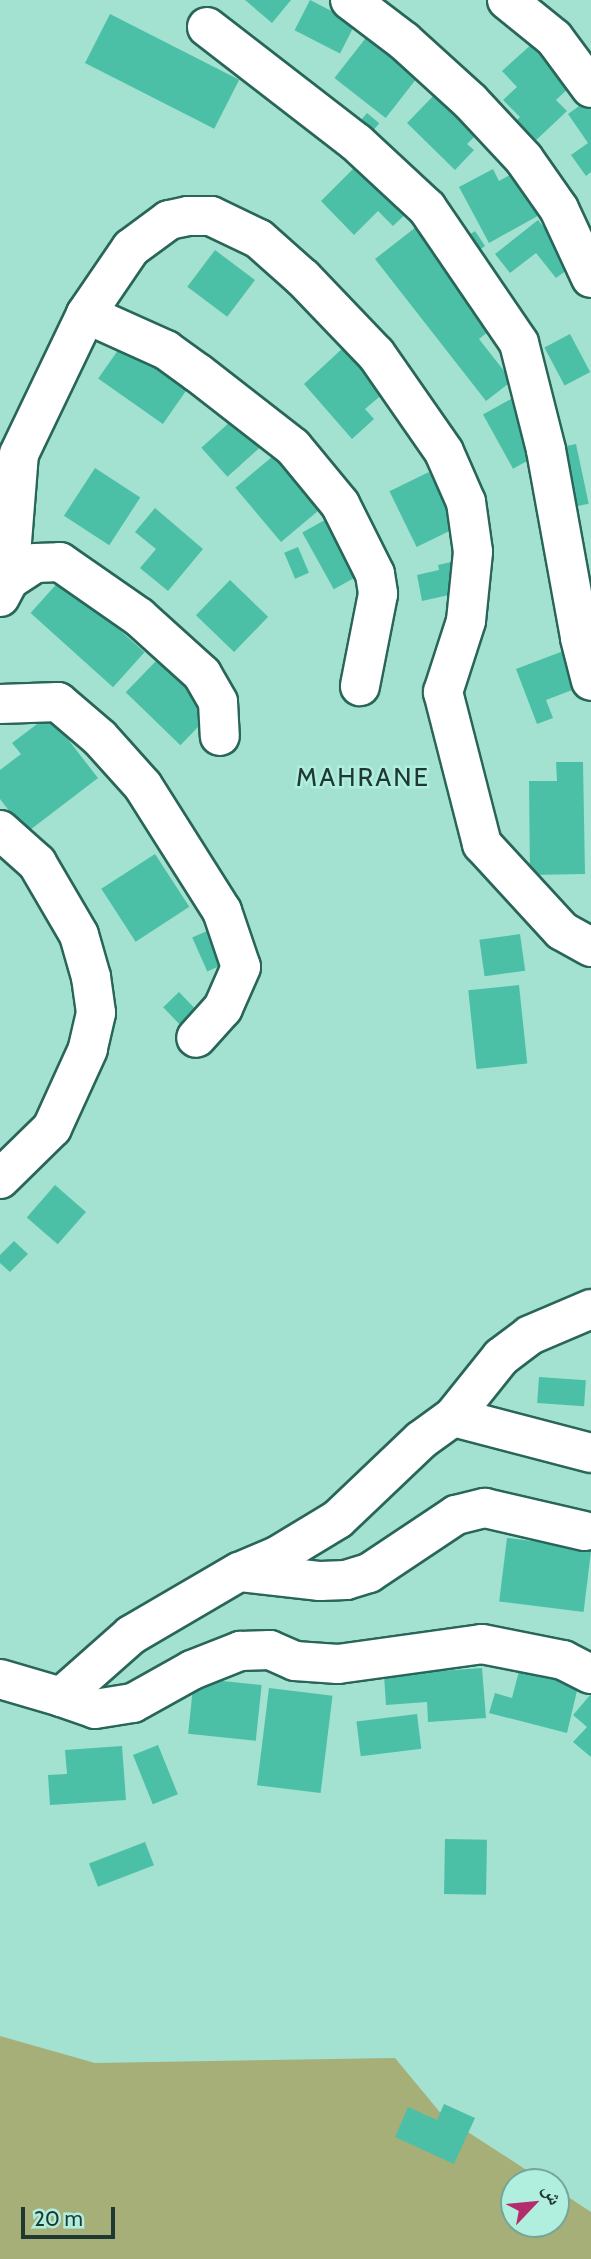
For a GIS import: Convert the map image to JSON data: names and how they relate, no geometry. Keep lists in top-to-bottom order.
{
  "districts": ["MAHRANE"],
  "scale_bar": "20 m",
  "north": "top right"
}
